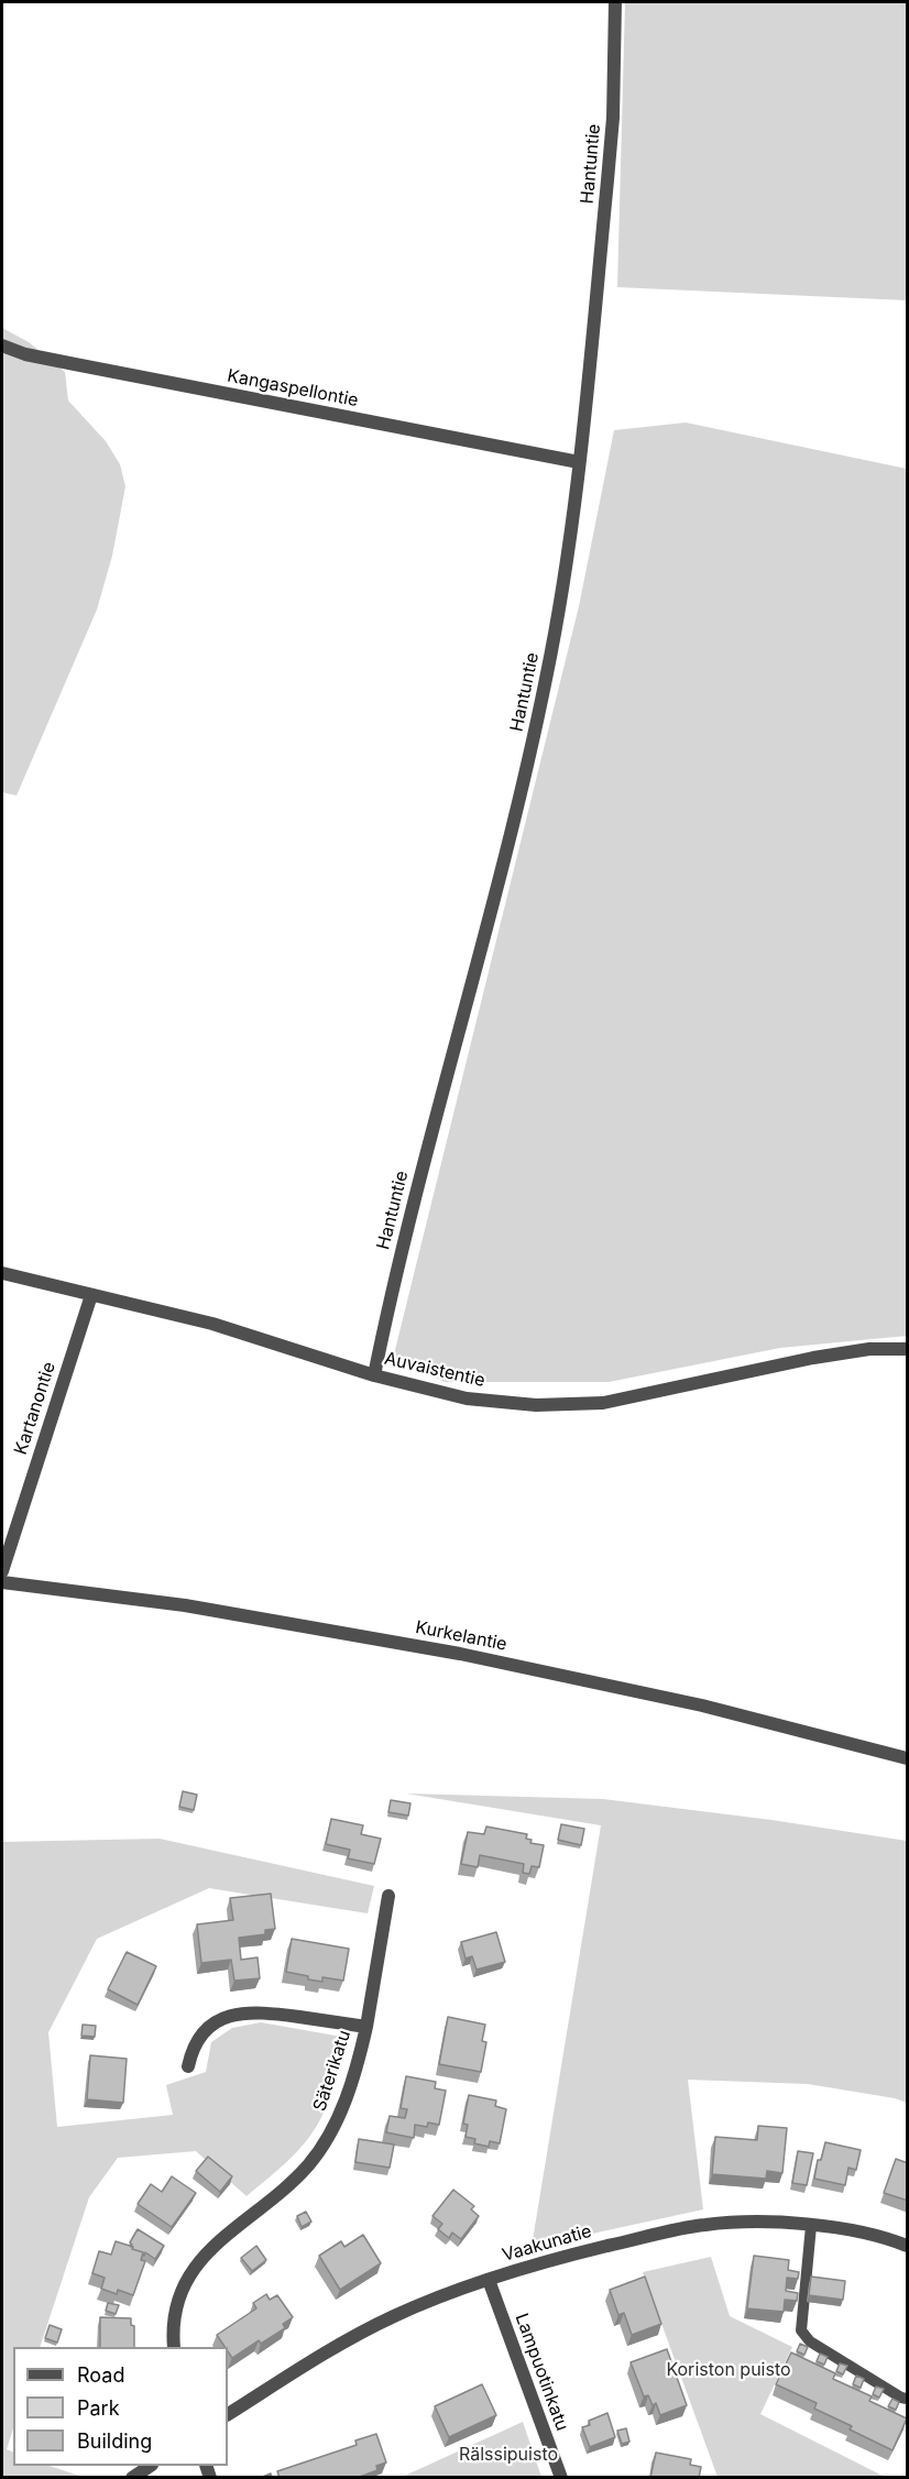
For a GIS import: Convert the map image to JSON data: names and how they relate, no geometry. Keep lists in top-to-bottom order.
{
  "streets": {
    "street": [
      "Hantuntie",
      "Kangaspellontie",
      "Auvaistentie",
      "Kartanontie",
      "Kurkelantie",
      "Säterikatu",
      "Vaakunatie",
      "Lampuotinkatu"
    ]
  },
  "crossings": [
    ["Hantuntie", "Kangaspellontie"],
    ["Hantuntie", "Auvaistentie"],
    ["Auvaistentie", "Kartanontie"],
    ["Vaakunatie", "Lampuotinkatu"]
  ],
  "parks": ["Koriston puisto", "Rälssipuisto"],
  "legend": ["Road", "Park", "Building"]
}
